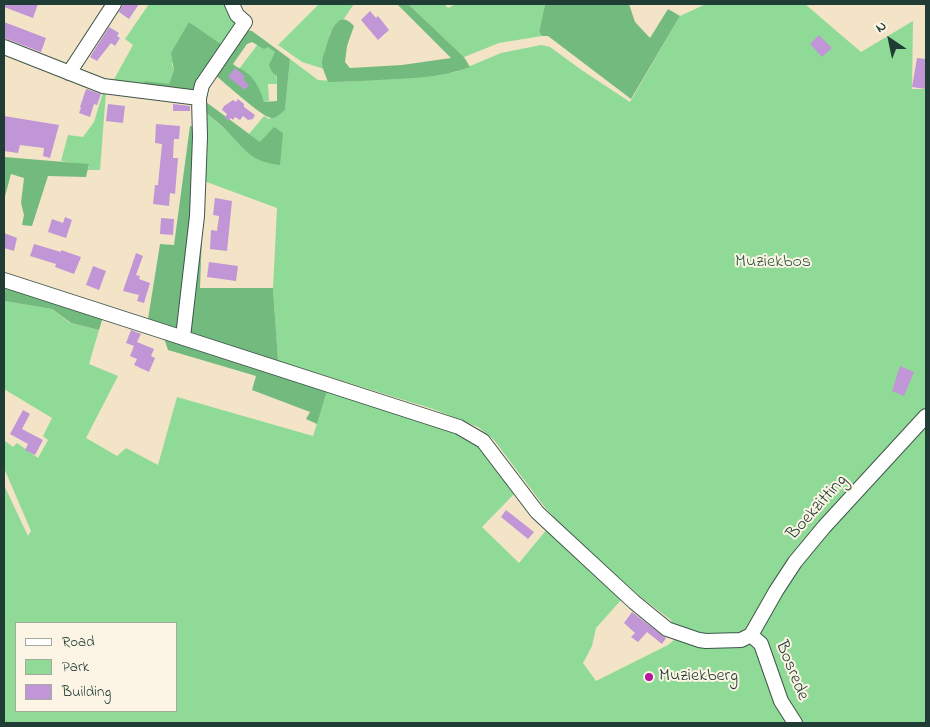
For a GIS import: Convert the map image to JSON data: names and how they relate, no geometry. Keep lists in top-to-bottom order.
{
  "streets": {
    "street": ["Boekzitting", "Bosrede"]
  },
  "crossings": [
    ["Boekzitting", "Bosrede"]
  ],
  "parks": ["Muziekbos"],
  "places": ["Muziekberg"],
  "legend": ["Road", "Park", "Building"],
  "north": "top left"
}
